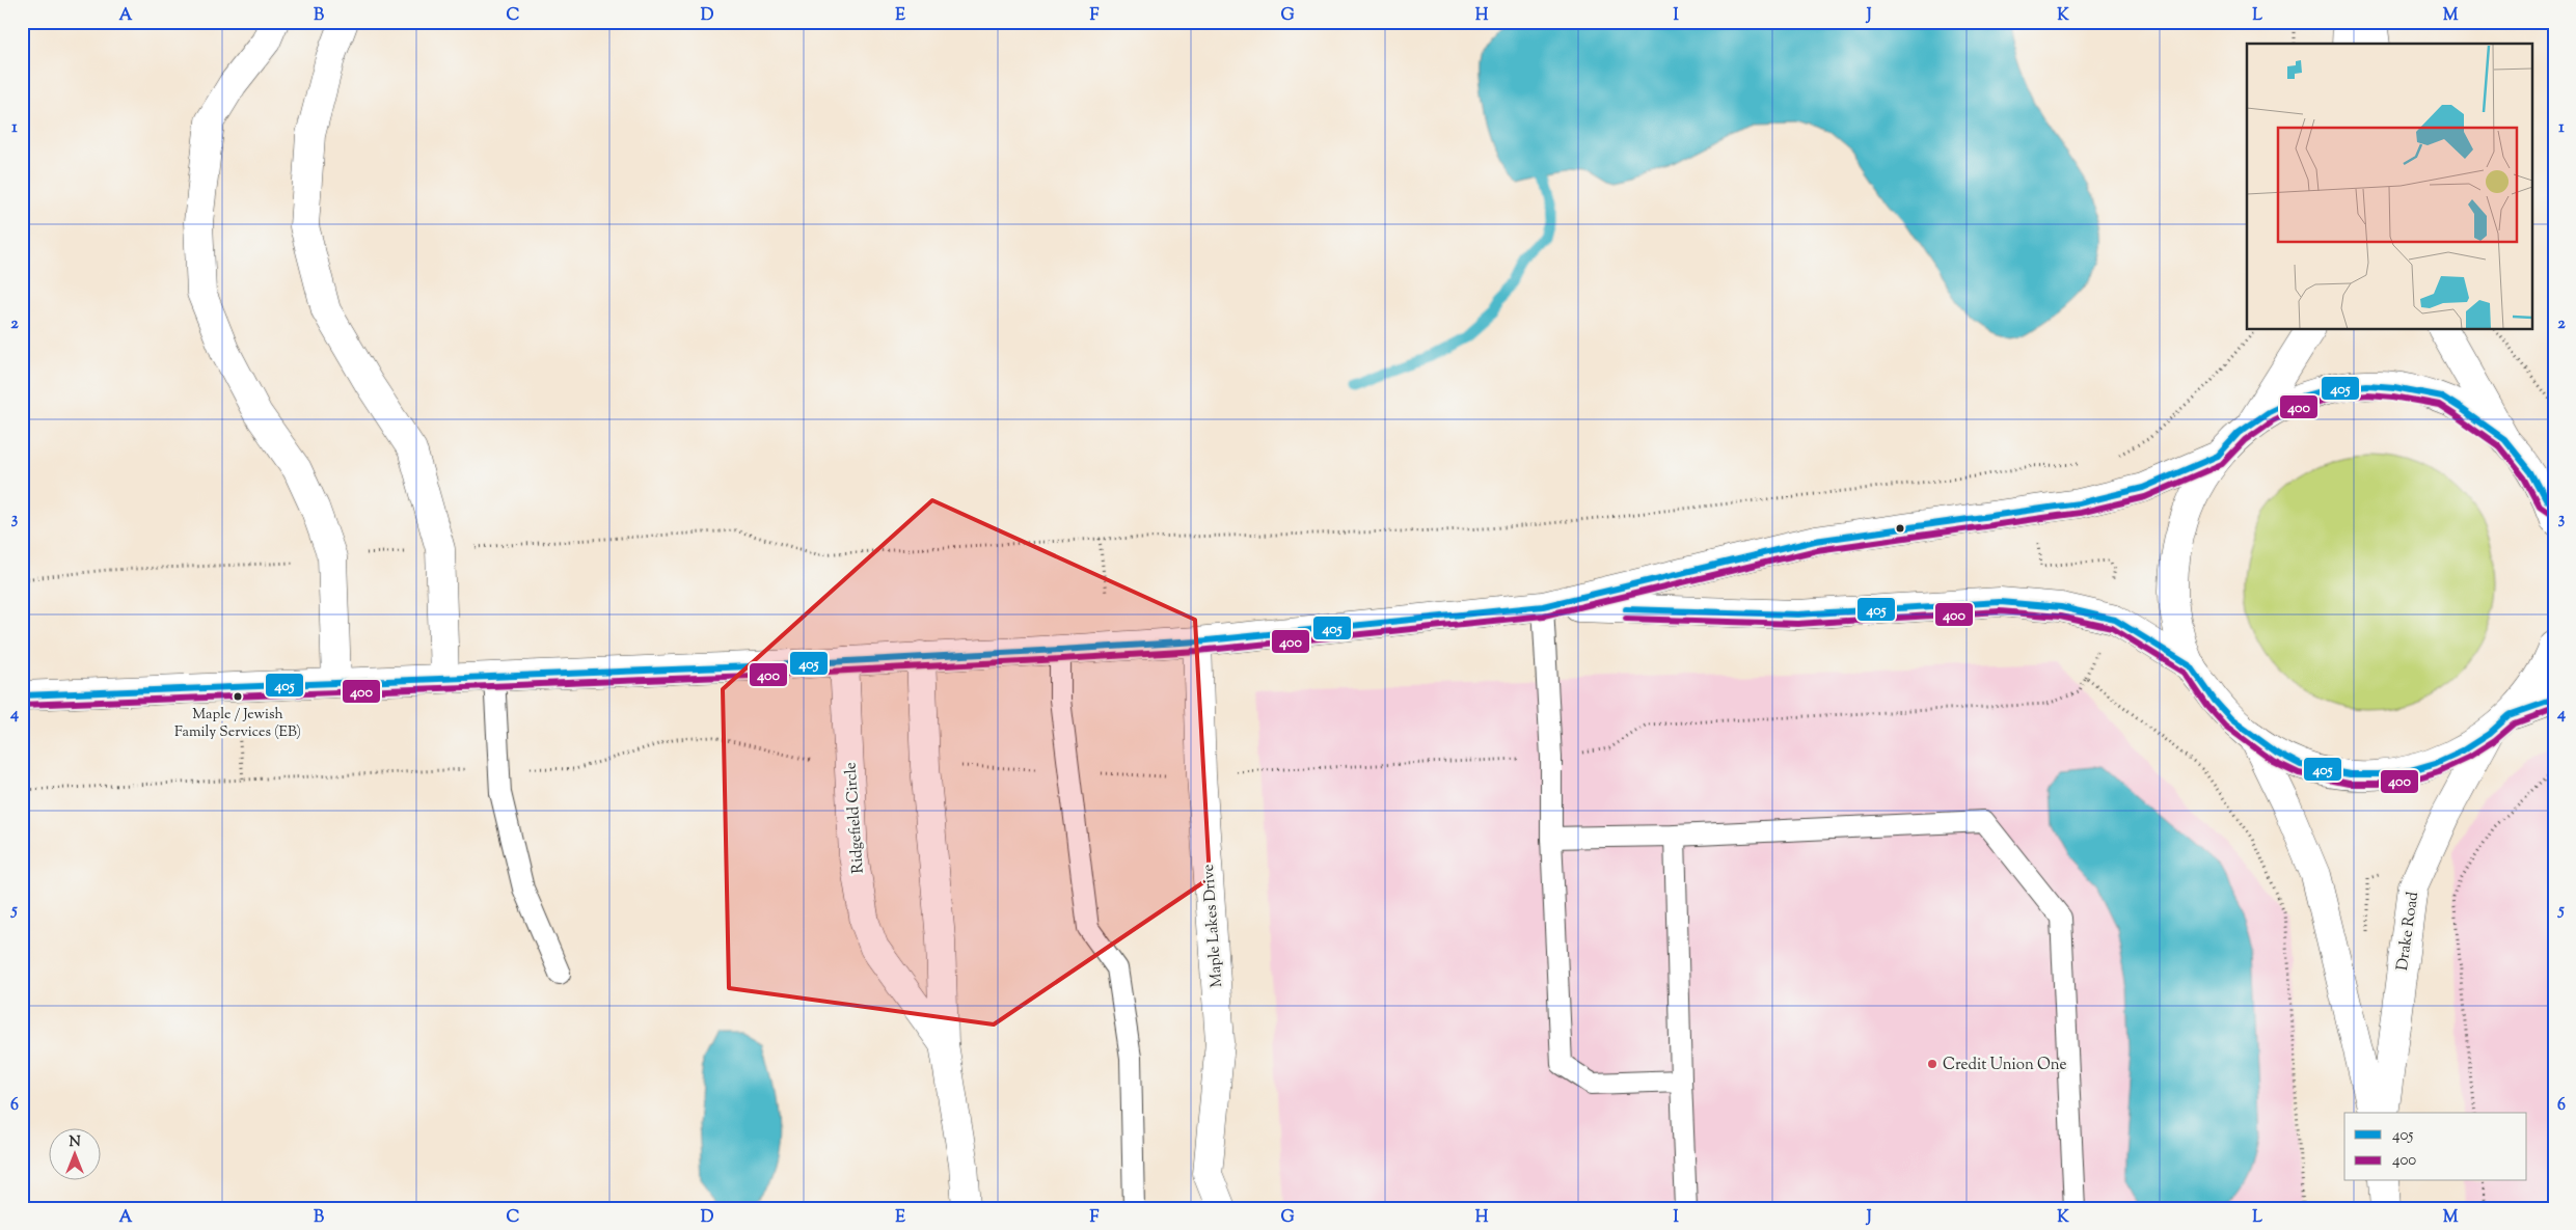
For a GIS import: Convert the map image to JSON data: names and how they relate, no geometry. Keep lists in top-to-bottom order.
{
  "streets": {
    "street": ["Ridgefield Circle", "Maple Lakes Drive", "Drake Road"]
  },
  "places": ["Maple / Jewish Family Services (EB)", "Credit Union One"],
  "lines": ["transit line 405", "transit line 400"],
  "legend": ["405", "400"],
  "north": "top",
  "grid": {
    "columns": [
      "A",
      "B",
      "C",
      "D",
      "E",
      "F",
      "G",
      "H",
      "I",
      "J",
      "K",
      "L",
      "M"
    ],
    "rows": [
      "1",
      "2",
      "3",
      "4",
      "5",
      "6"
    ]
  }
}
